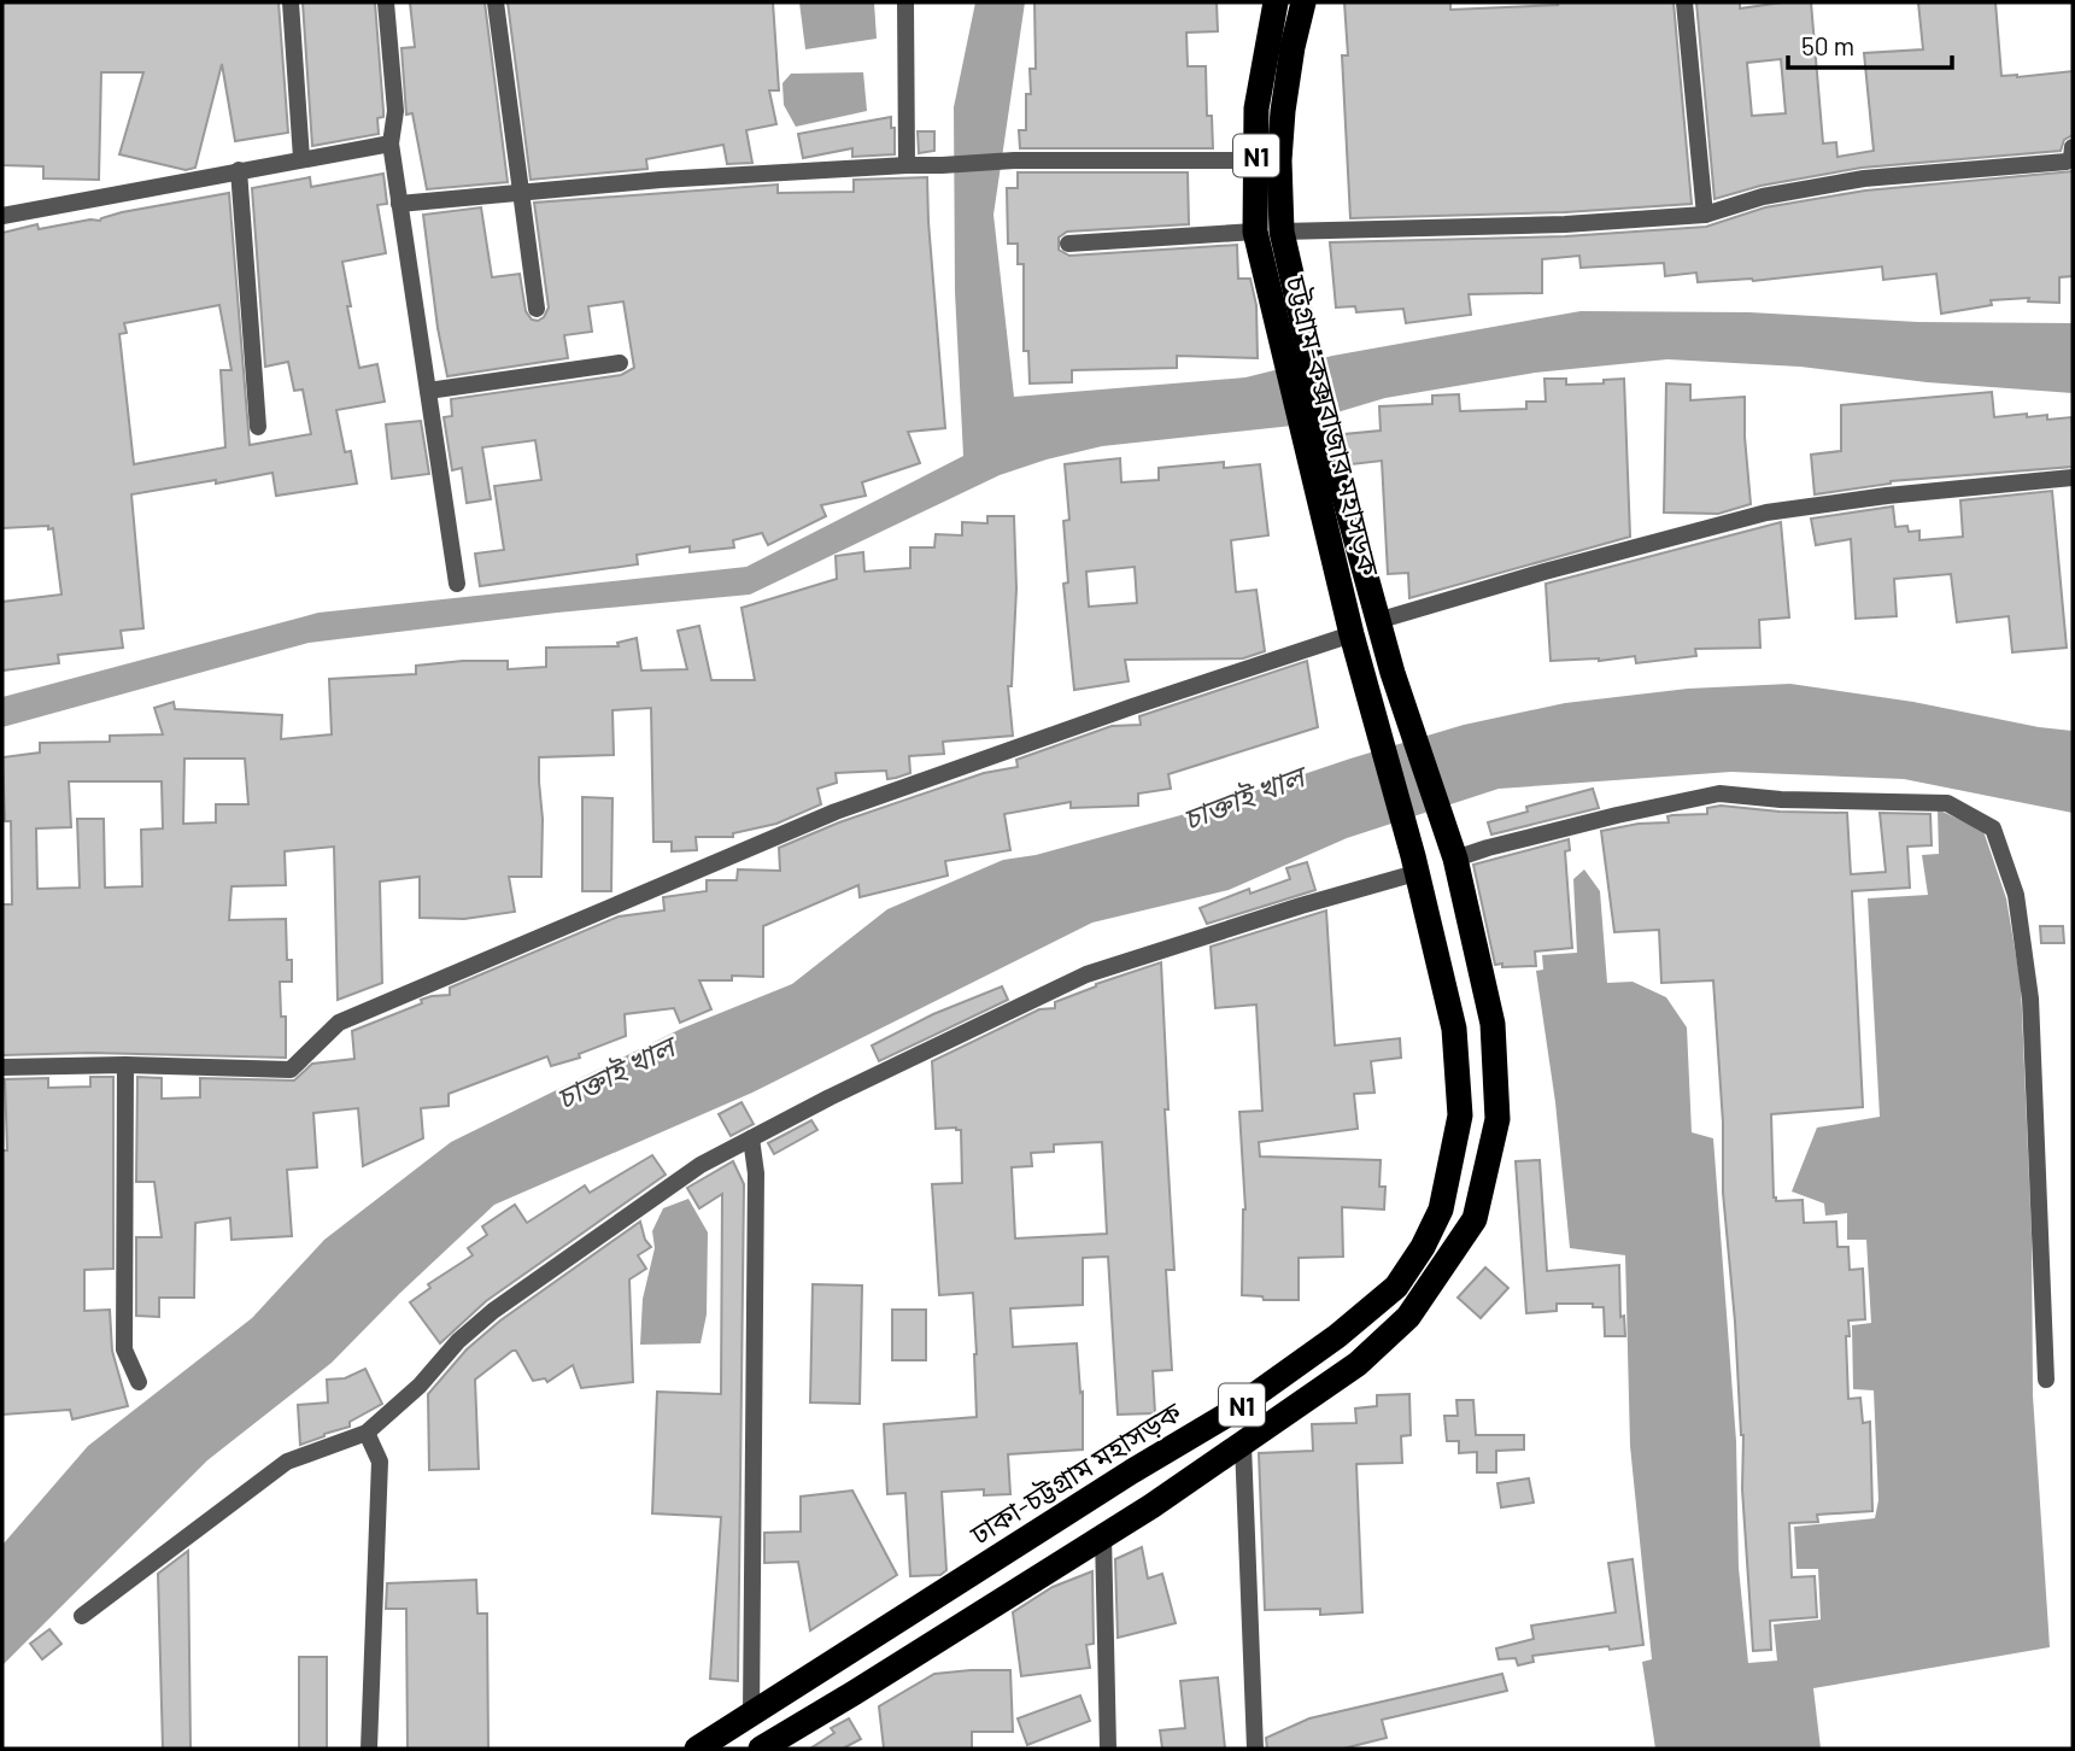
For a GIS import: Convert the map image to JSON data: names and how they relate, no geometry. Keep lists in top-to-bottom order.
{
  "streets": {
    "highway": ["N1", "চট্টগ্রাম-কক্সবাজার মহাসড়ক", "ঢাকা-চট্টগ্রাম মহাসড়ক"]
  },
  "crossings": [
    ["N1", "চট্টগ্রাম-কক্সবাজার মহাসড়ক"],
    ["চট্টগ্রাম-কক্সবাজার মহাসড়ক", "ঢাকা-চট্টগ্রাম মহাসড়ক"]
  ],
  "water": ["চাক্তাই খাল"],
  "scale_bar": "50 m"
}
